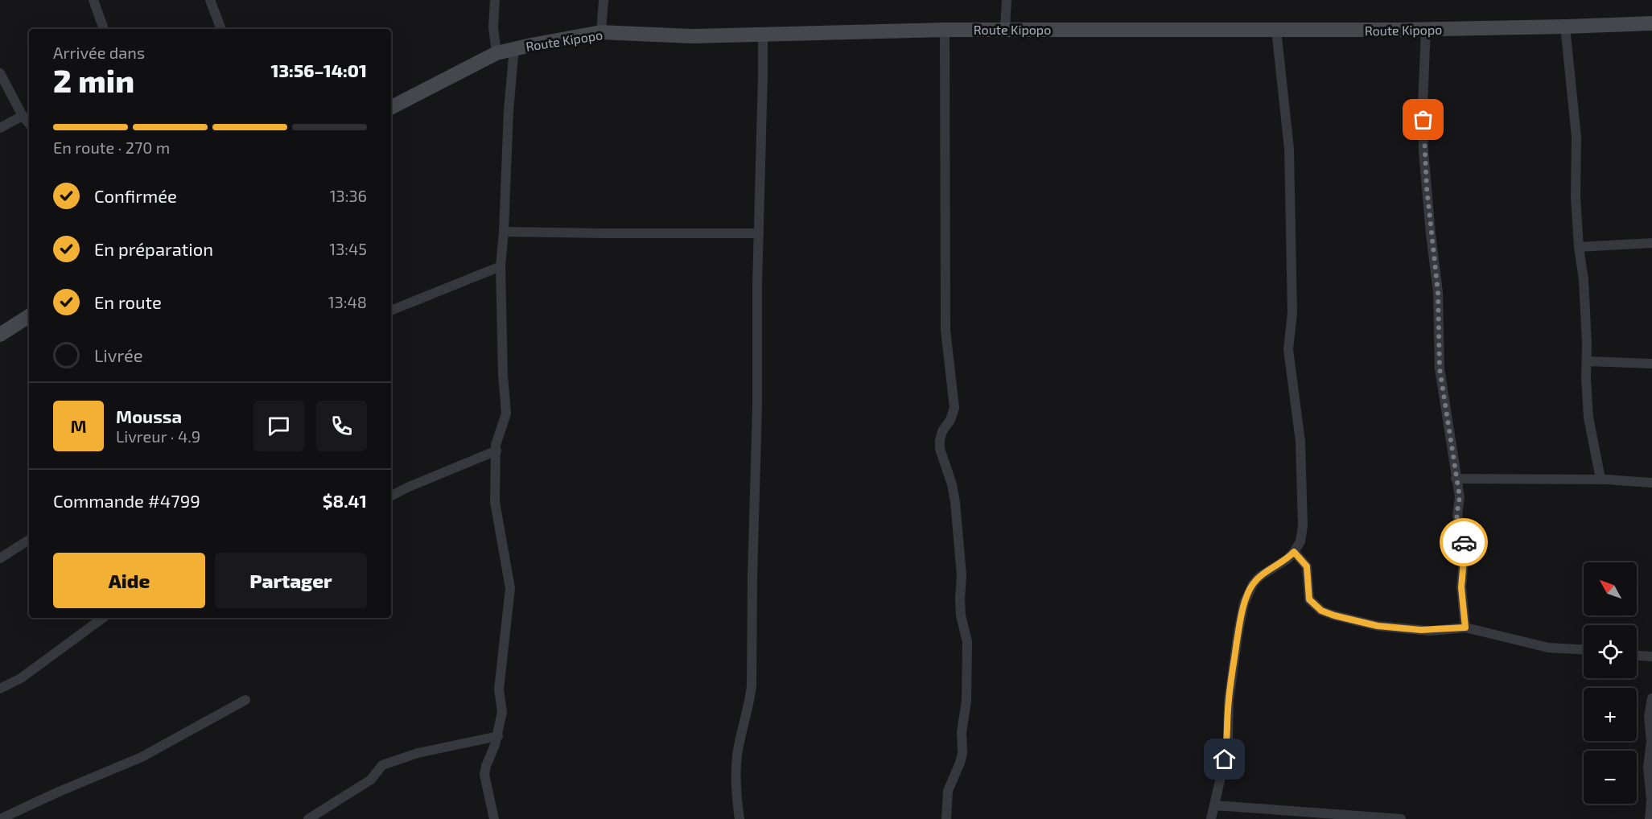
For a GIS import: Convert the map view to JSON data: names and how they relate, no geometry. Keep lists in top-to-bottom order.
{
  "streets": {
    "main road": ["Route Kipopo"]
  },
  "north": "top left",
  "page": {
    "heading": ["2 min", "Arrivée dans", "13:56–14:01"],
    "panel": [
      "Moussa",
      "Livreur · 4.9",
      "Commande #4799",
      "$8.41"
    ],
    "bar": "En route · 270 m",
    "list": [
      ["Confirmée", "13:36"],
      ["En préparation", "13:45"],
      ["En route", "13:48"],
      "Livrée"
    ],
    "round": "M",
    "buttons": ["Aide", "Partager"],
    "map_buttons": ["+", "−"]
  }
}
